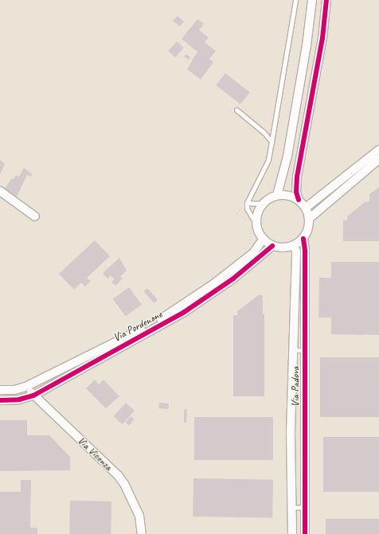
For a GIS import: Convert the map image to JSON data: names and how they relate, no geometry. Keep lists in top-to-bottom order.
{
  "streets": {
    "street": ["Via Pordenone", "Via Padova", "Via Vicenza"]
  },
  "crossings": [
    ["Via Pordenone", "Via Padova"],
    ["Via Pordenone", "Via Vicenza"]
  ]
}
